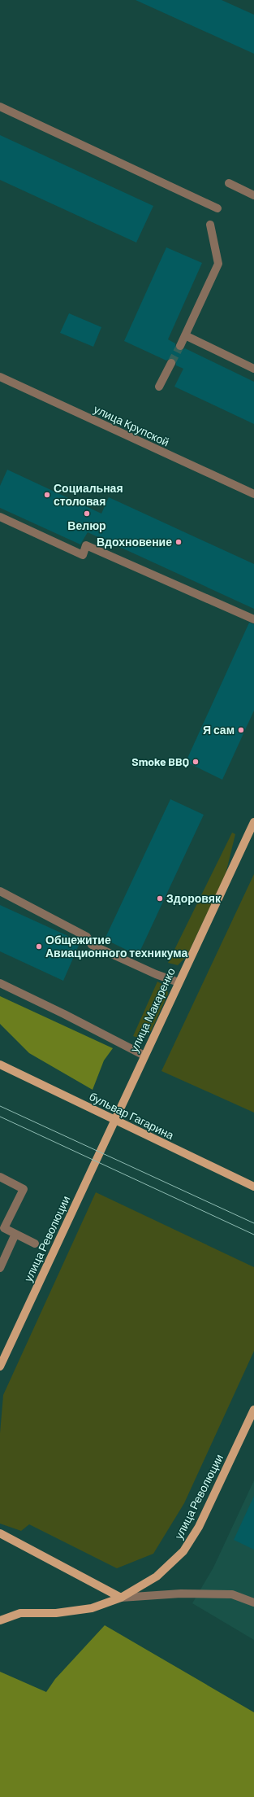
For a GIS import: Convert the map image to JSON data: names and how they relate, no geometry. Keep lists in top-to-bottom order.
{
  "streets": {
    "main road": ["улица Макаренко", "бульвар Гагарина", "улица Революции"],
    "street": ["улица Крупской"]
  },
  "crossings": [
    ["улица Макаренко", "бульвар Гагарина"],
    ["улица Макаренко", "улица Революции"],
    ["бульвар Гагарина", "улица Революции"]
  ],
  "places": [
    "Социальная столовая",
    "Велюр",
    "Вдохновение",
    "Я сам",
    "Smoke BBQ",
    "Здоровяк",
    "Общежитие Авиационного техникума"
  ]
}
